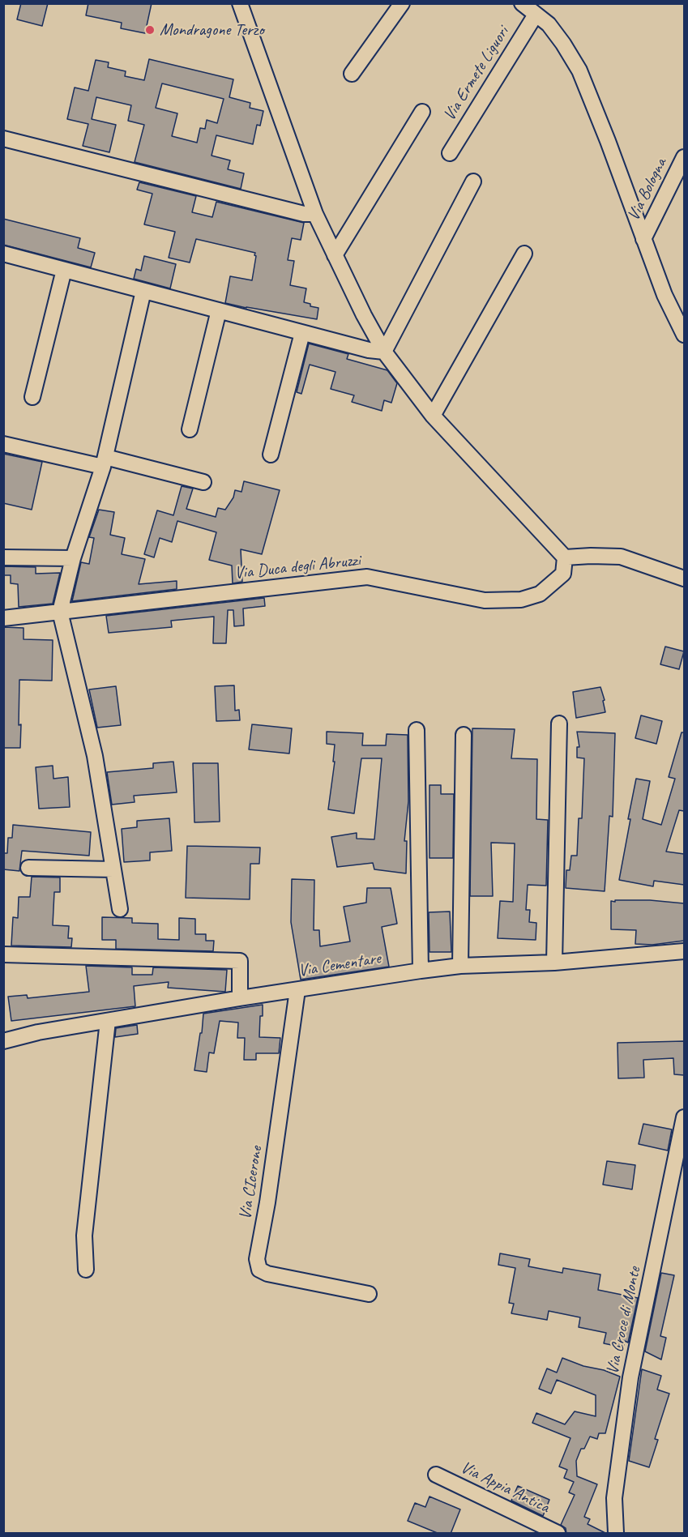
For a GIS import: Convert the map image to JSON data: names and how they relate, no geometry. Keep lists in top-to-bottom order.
{
  "streets": {
    "street": [
      "Via Ermete Liguori",
      "Via Bologna",
      "Via Duca degli Abruzzi",
      "Via Cementare",
      "Via CIcerone",
      "Via Croce di Monte",
      "Via Appia Antica"
    ]
  },
  "crossings": [
    ["Via Cementare", "Via CIcerone"]
  ],
  "places": ["Mondragone Terzo"]
}
